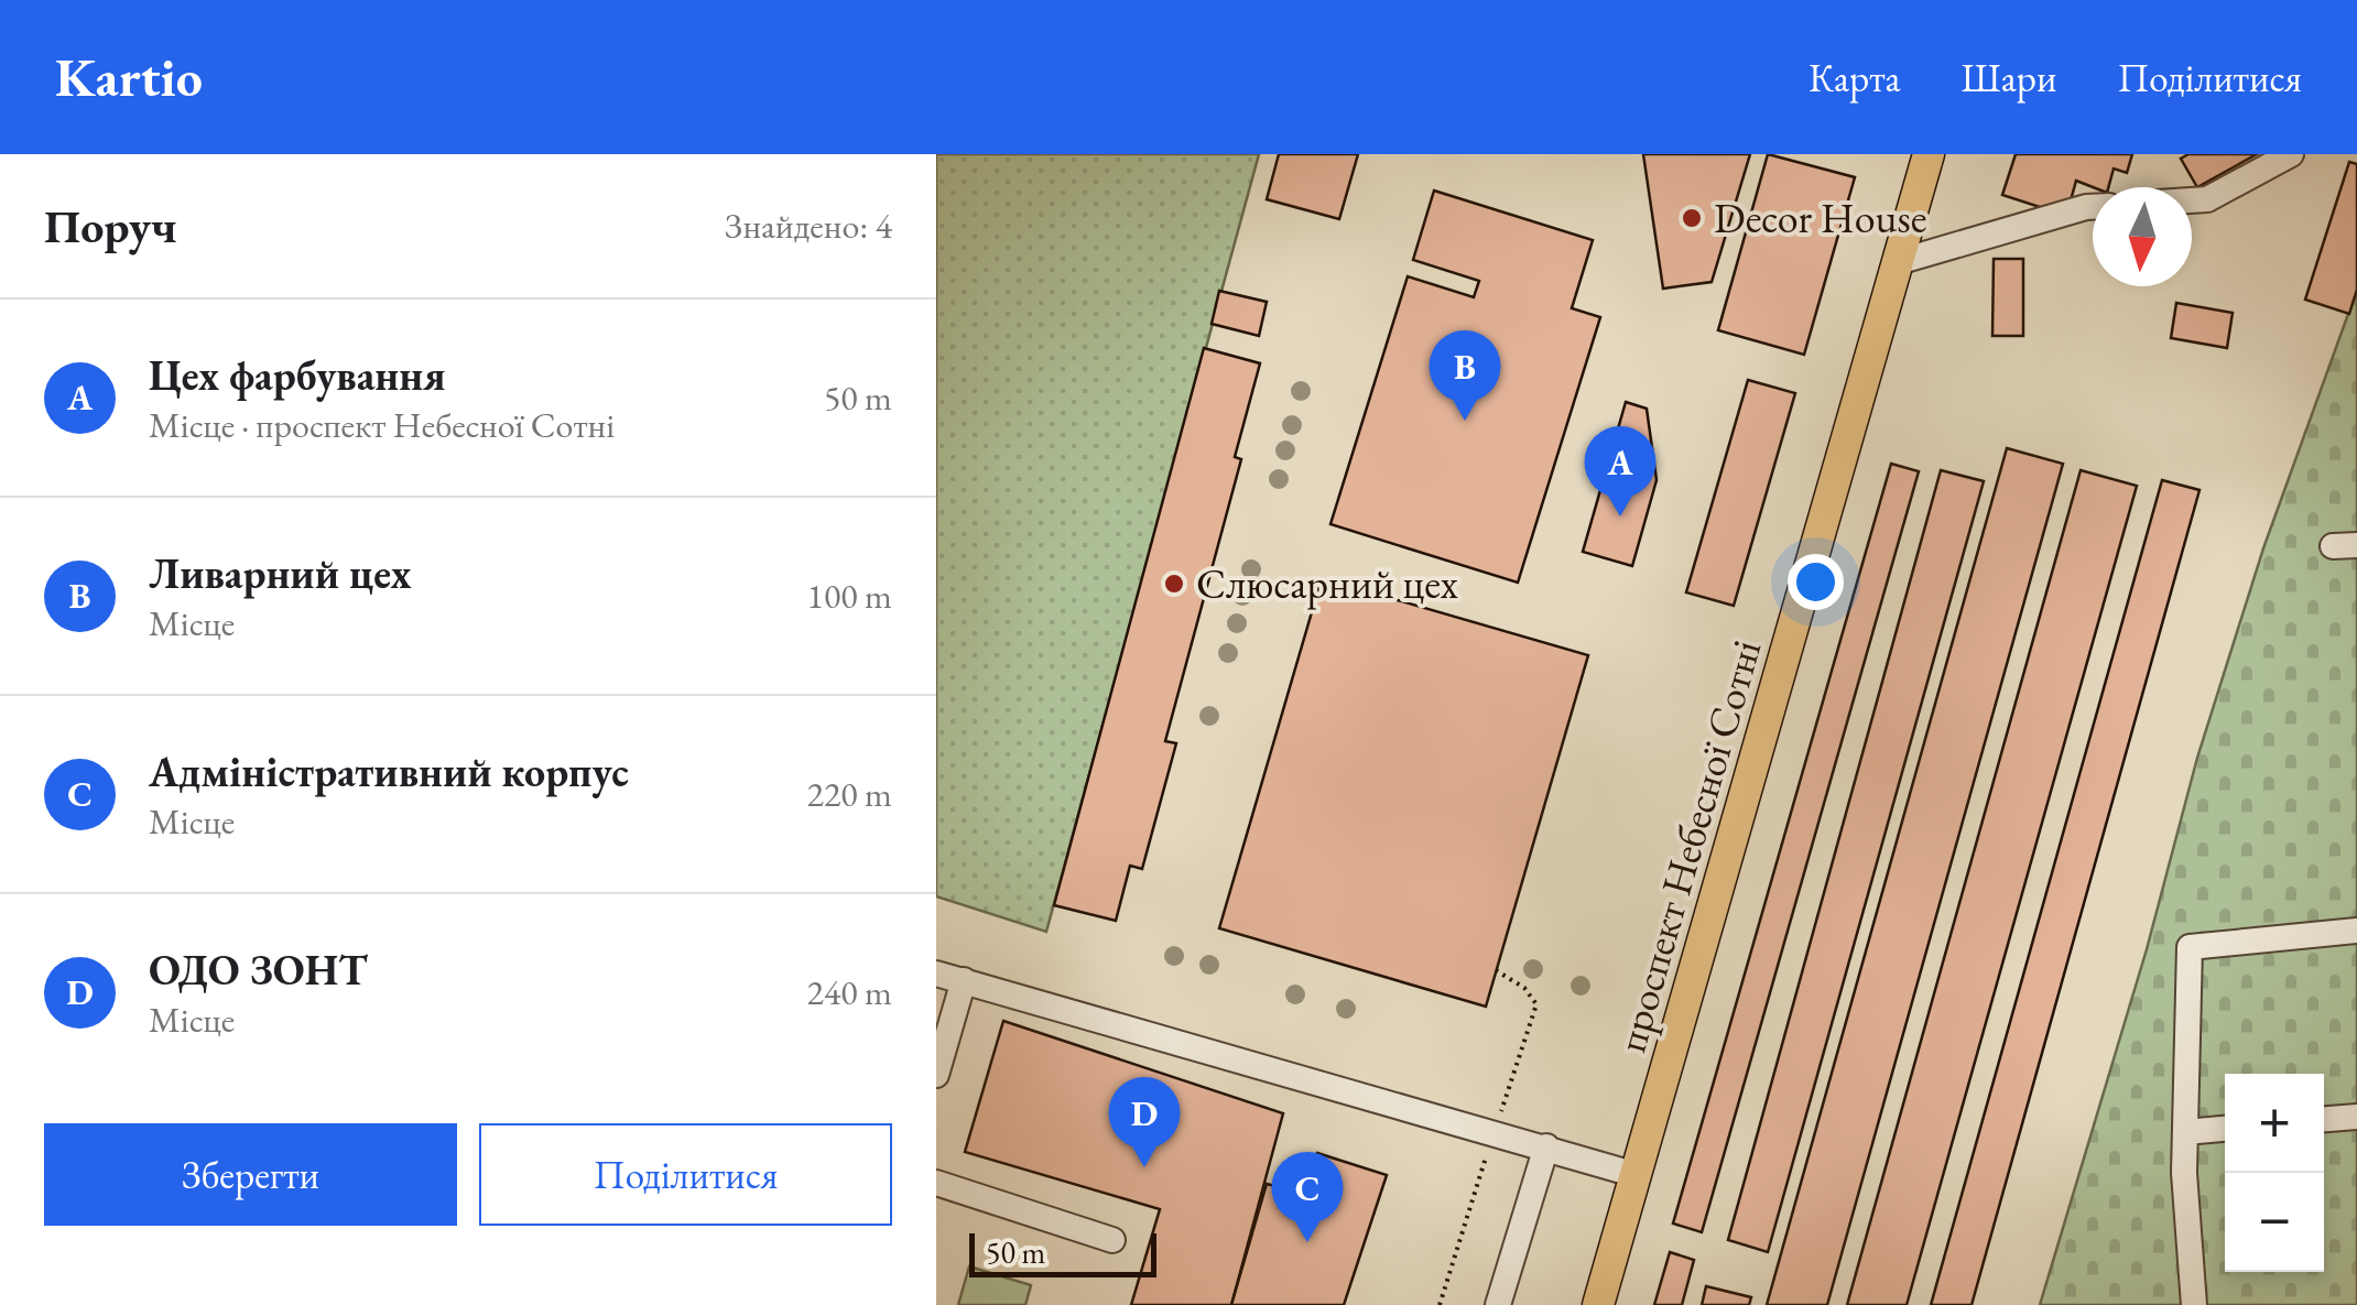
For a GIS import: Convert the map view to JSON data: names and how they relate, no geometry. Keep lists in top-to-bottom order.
{
  "streets": {
    "main road": ["проспект Небесної Сотні"]
  },
  "places": ["Decor House", "Слюсарний цех"],
  "scale_bar": "50 m",
  "north": "bottom",
  "page": {
    "header": "Kartio",
    "nav": ["Карта", "Шари", "Поділитися"],
    "heading": ["Поруч", "Знайдено: 4"],
    "list": [
      {
        "mark": "A",
        "name": "Цех фарбування",
        "note": "Місце · проспект Небесної Сотні",
        "value": "50 m"
      },
      {
        "mark": "B",
        "name": "Ливарний цех",
        "note": "Місце",
        "value": "100 m"
      },
      {
        "mark": "C",
        "name": "Адміністративний корпус",
        "note": "Місце",
        "value": "220 m"
      },
      {
        "mark": "D",
        "name": "ОДО ЗОНТ",
        "note": "Місце",
        "value": "240 m"
      }
    ],
    "pins": [
      "B",
      "A",
      "D",
      "C"
    ],
    "map_buttons": ["+", "−"],
    "buttons": ["Зберегти", "Поділитися"],
    "scale": "50 m"
  }
}
